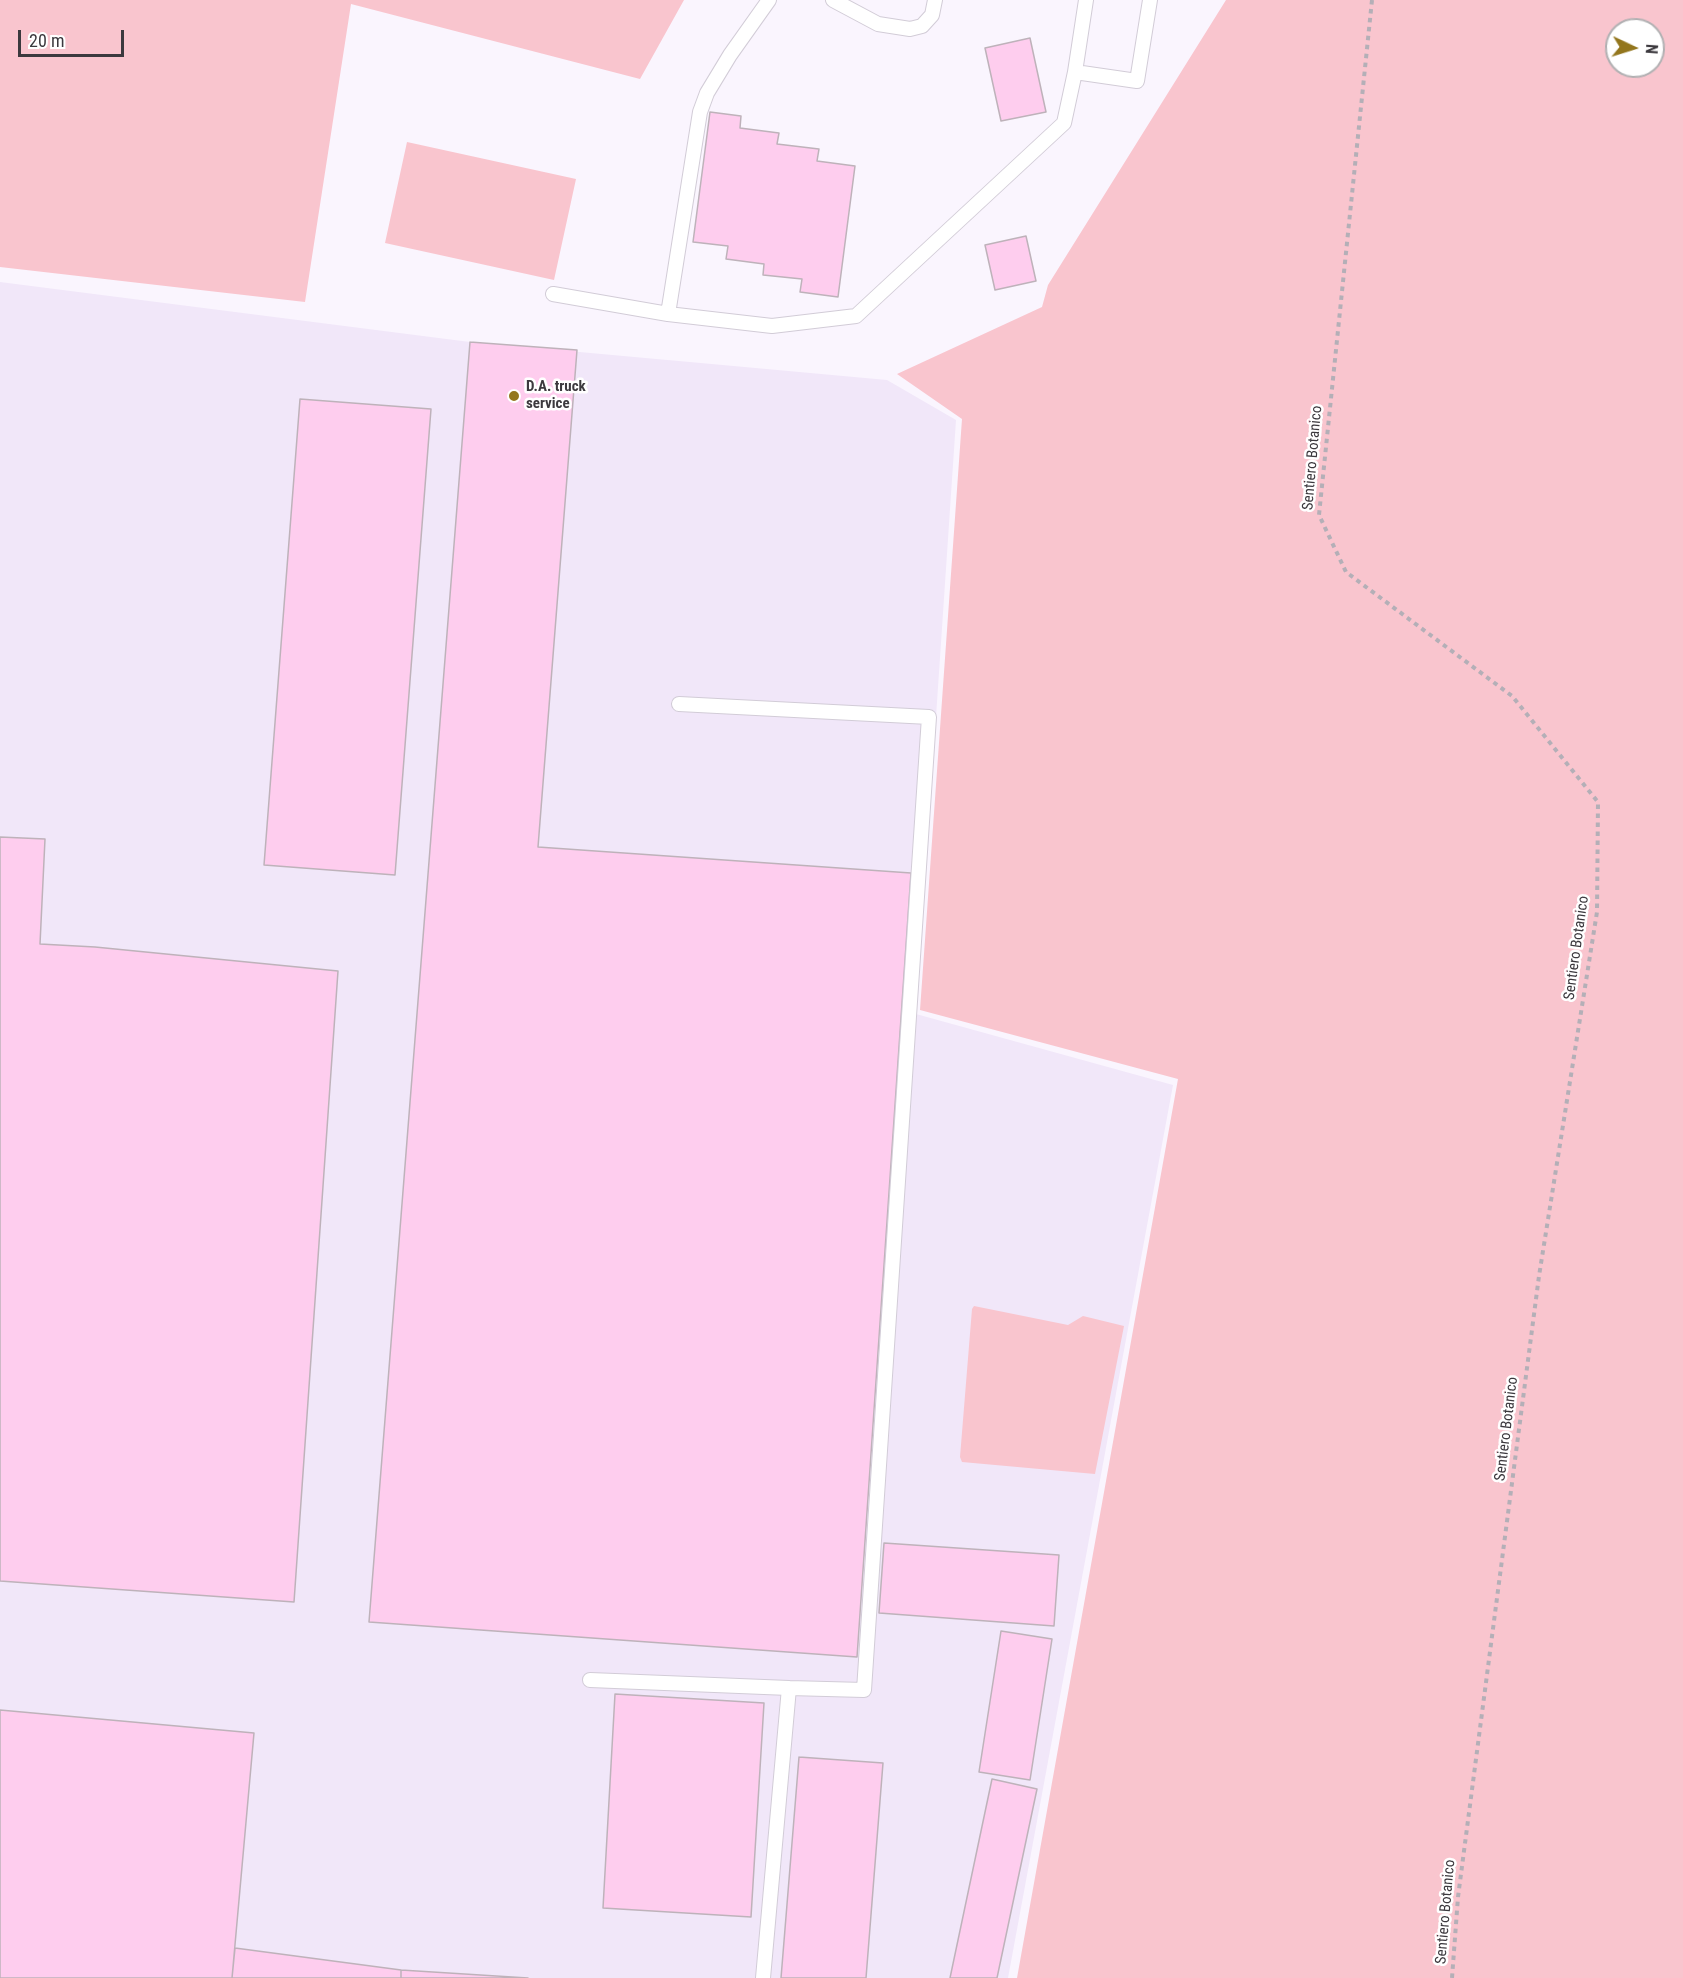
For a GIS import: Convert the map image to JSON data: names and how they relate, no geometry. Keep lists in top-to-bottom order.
{
  "streets": {
    "path": ["Sentiero Botanico"]
  },
  "places": ["D.A. truck service"],
  "scale_bar": "20 m",
  "north": "right"
}
